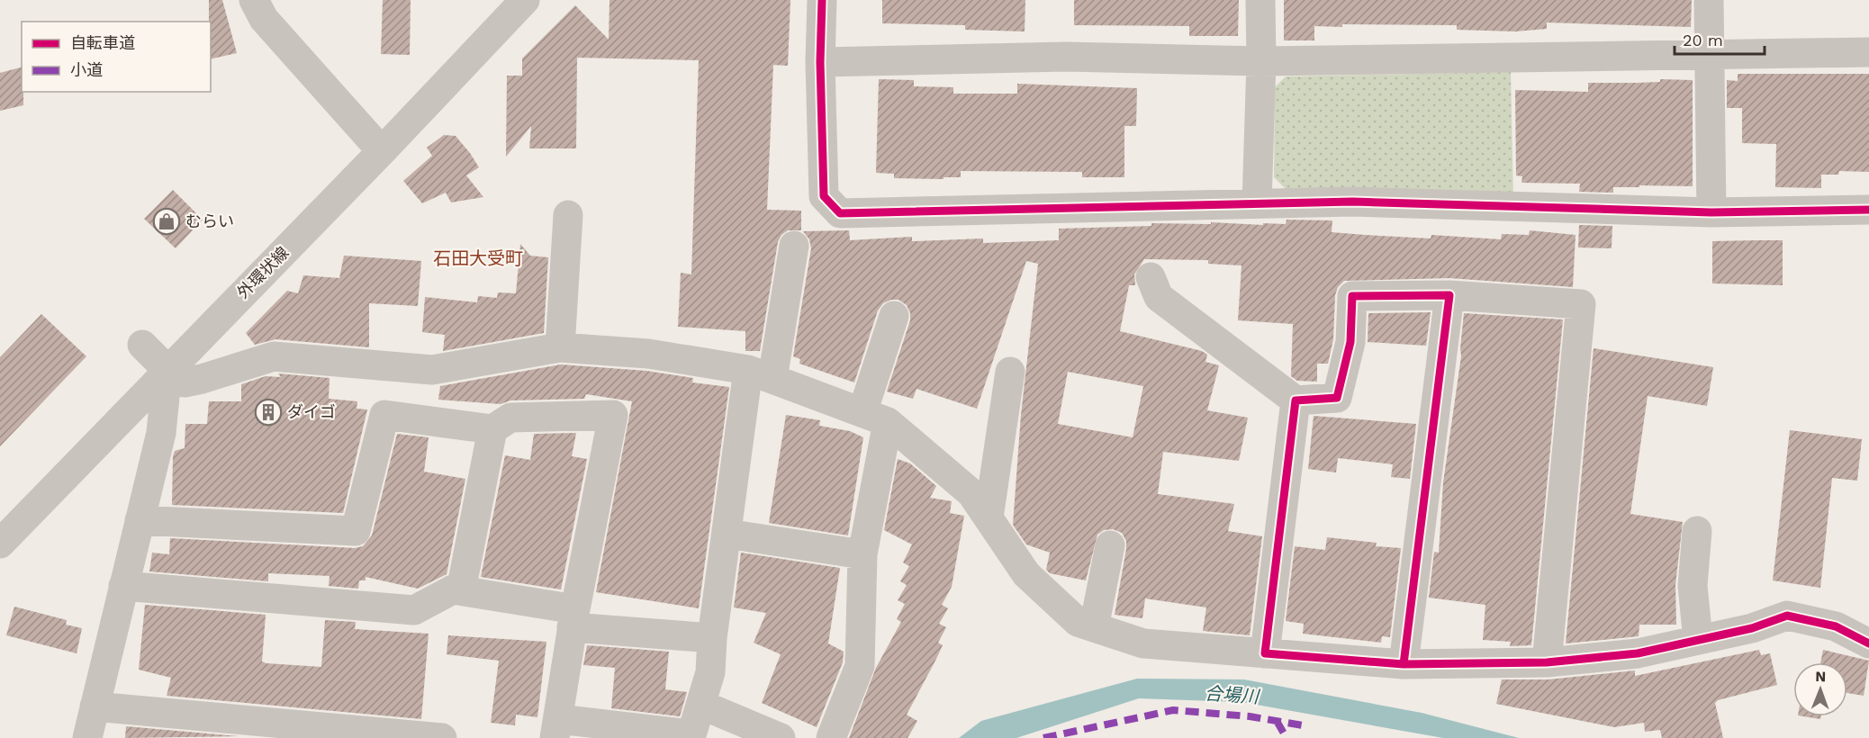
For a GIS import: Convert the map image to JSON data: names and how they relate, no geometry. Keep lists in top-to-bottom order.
{
  "streets": {
    "street": ["外環状線"]
  },
  "districts": ["石田大受町"],
  "water": ["合場川"],
  "places": {
    "shop": ["むらい"],
    "building": ["ダイゴ"]
  },
  "legend": ["自転車道", "小道"],
  "scale_bar": "20 m",
  "north": "top"
}
